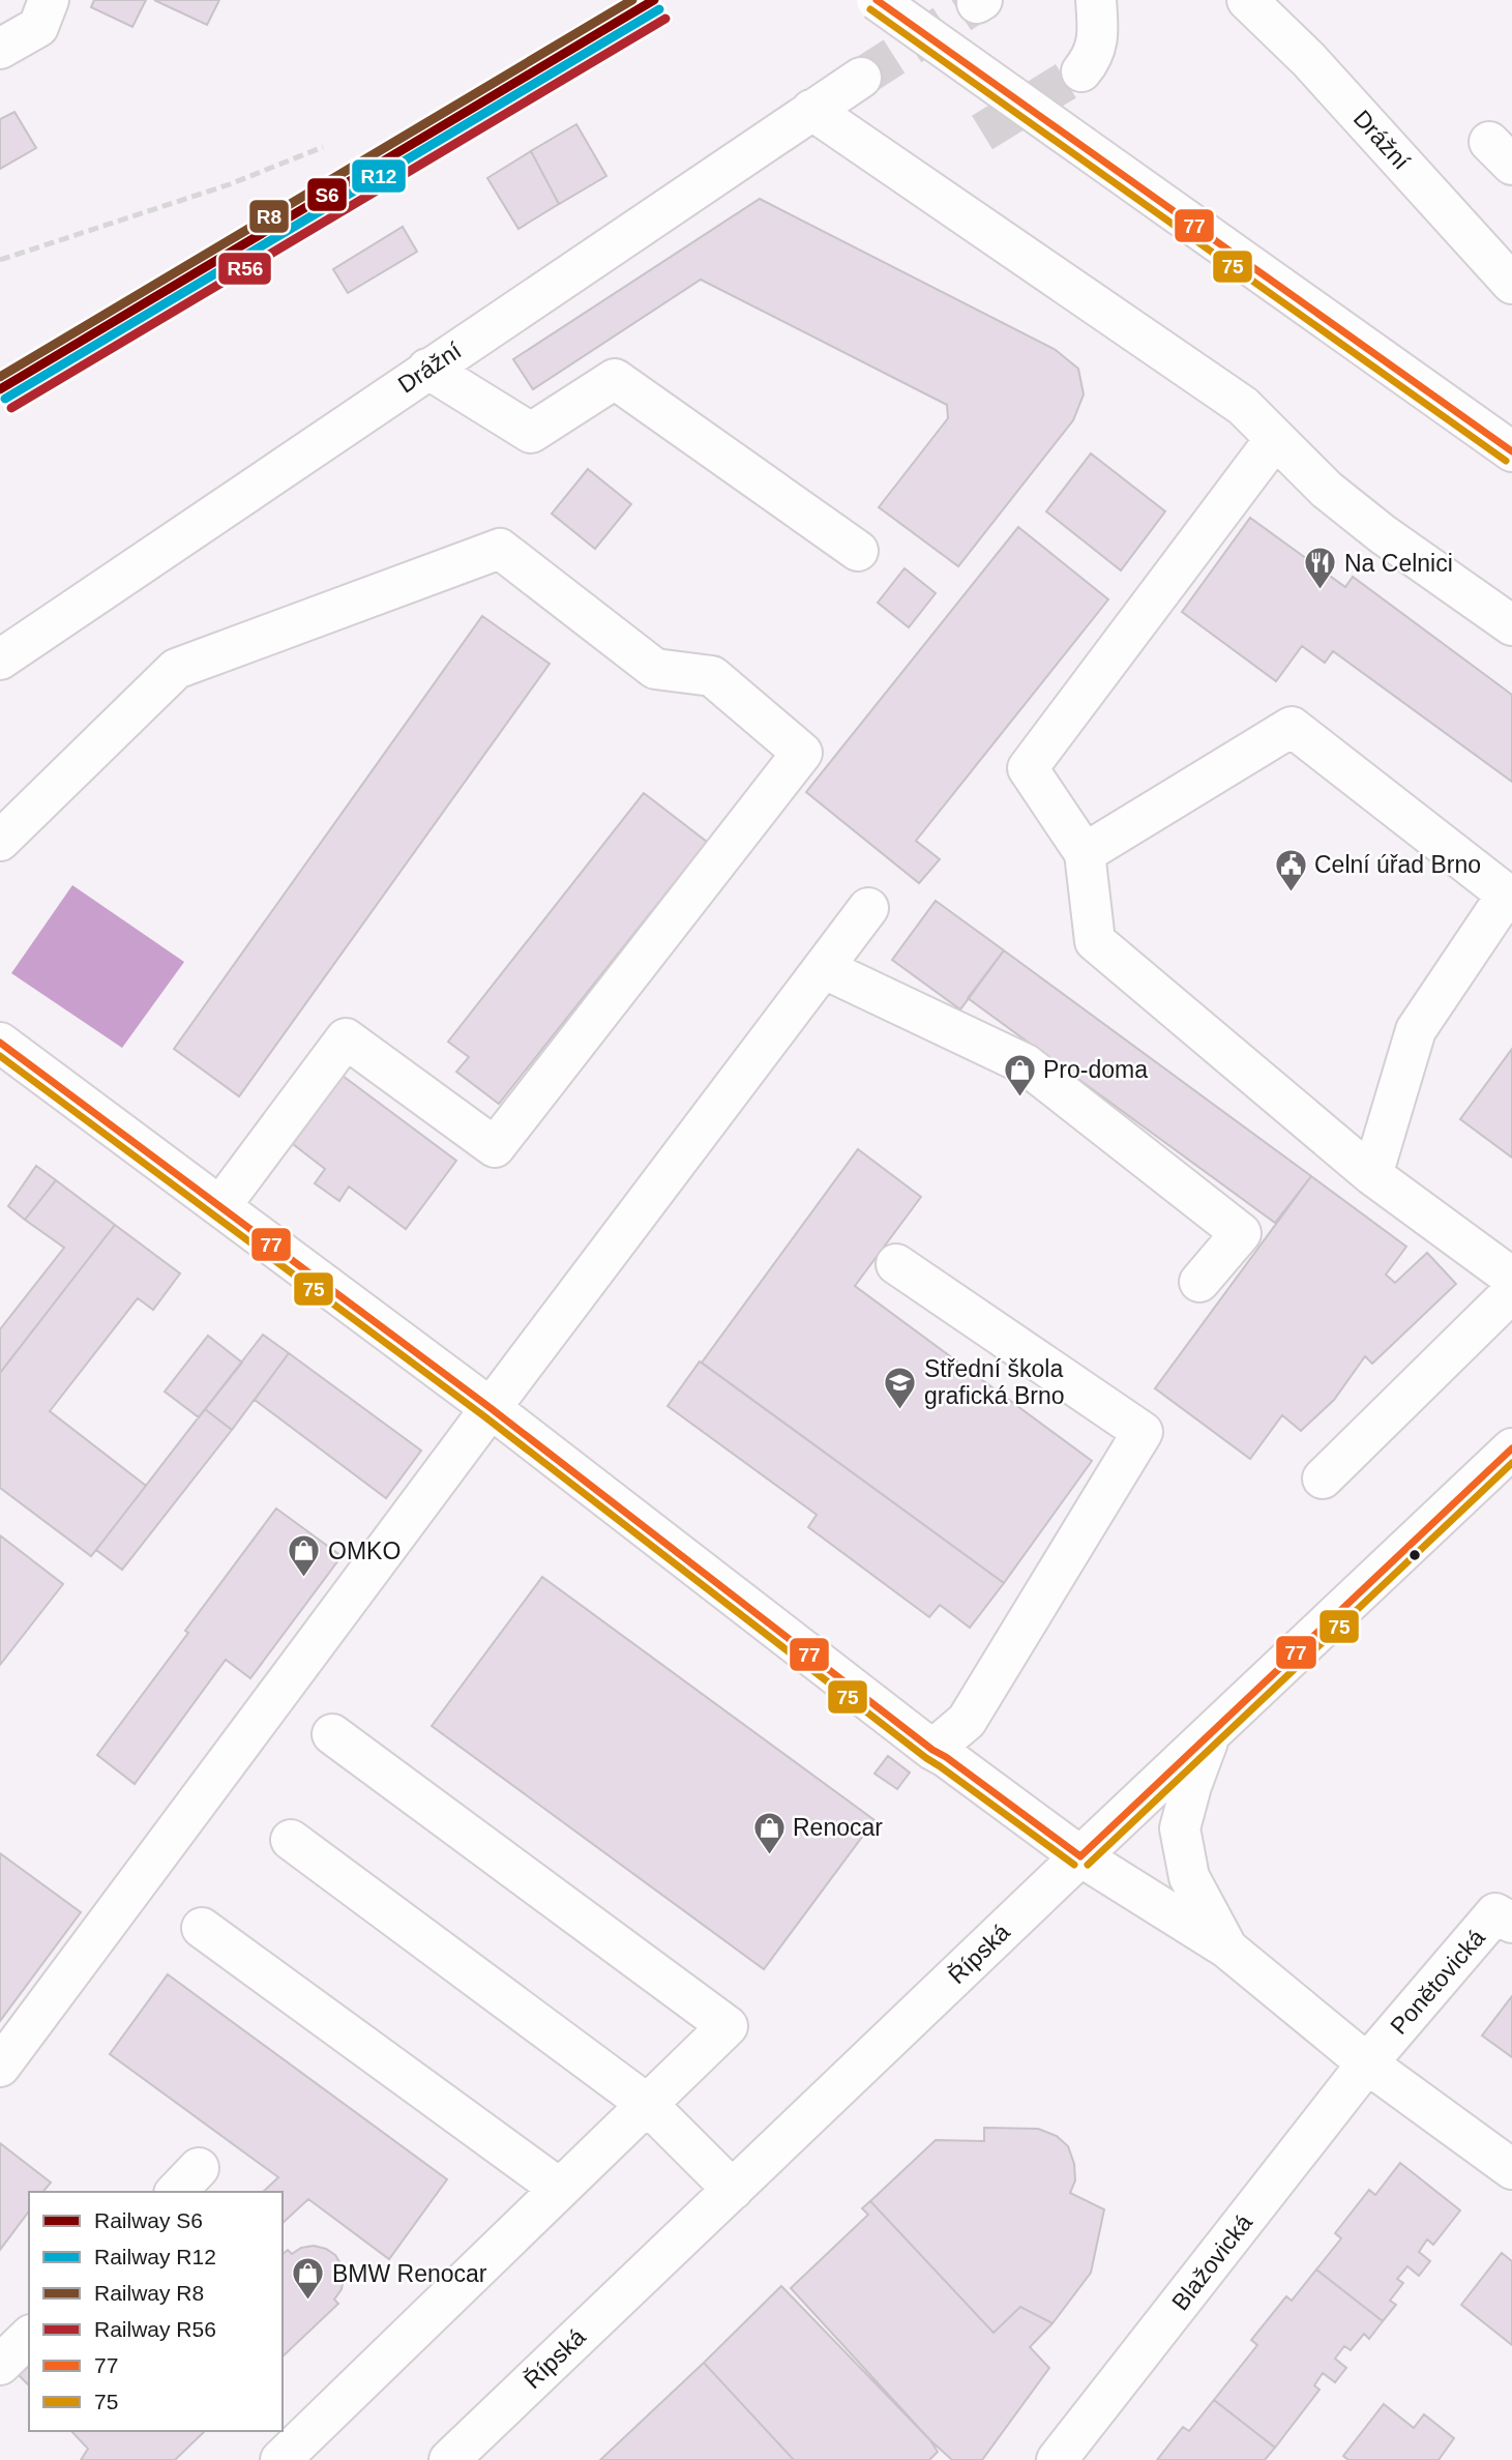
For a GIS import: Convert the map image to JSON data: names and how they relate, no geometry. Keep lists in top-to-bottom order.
{
  "streets": {
    "street": [
      "Drážní",
      "Řípská",
      "Ponětovická",
      "Blažovická"
    ]
  },
  "crossings": [
    ["Ponětovická", "Blažovická"]
  ],
  "places": {
    "restaurant": ["Na Celnici"],
    "public building": ["Celní úřad Brno"],
    "shop": [
      "Pro-doma",
      "OMKO",
      "Renocar",
      "BMW Renocar"
    ],
    "school or university": ["Střední škola grafická Brno"]
  },
  "lines": [
    "rail line S6",
    "rail line R8",
    "transit line 77",
    "rail line R12",
    "transit line 75",
    "rail line R56"
  ],
  "legend": [
    "Railway S6",
    "Railway R12",
    "Railway R8",
    "Railway R56",
    "77",
    "75"
  ]
}
